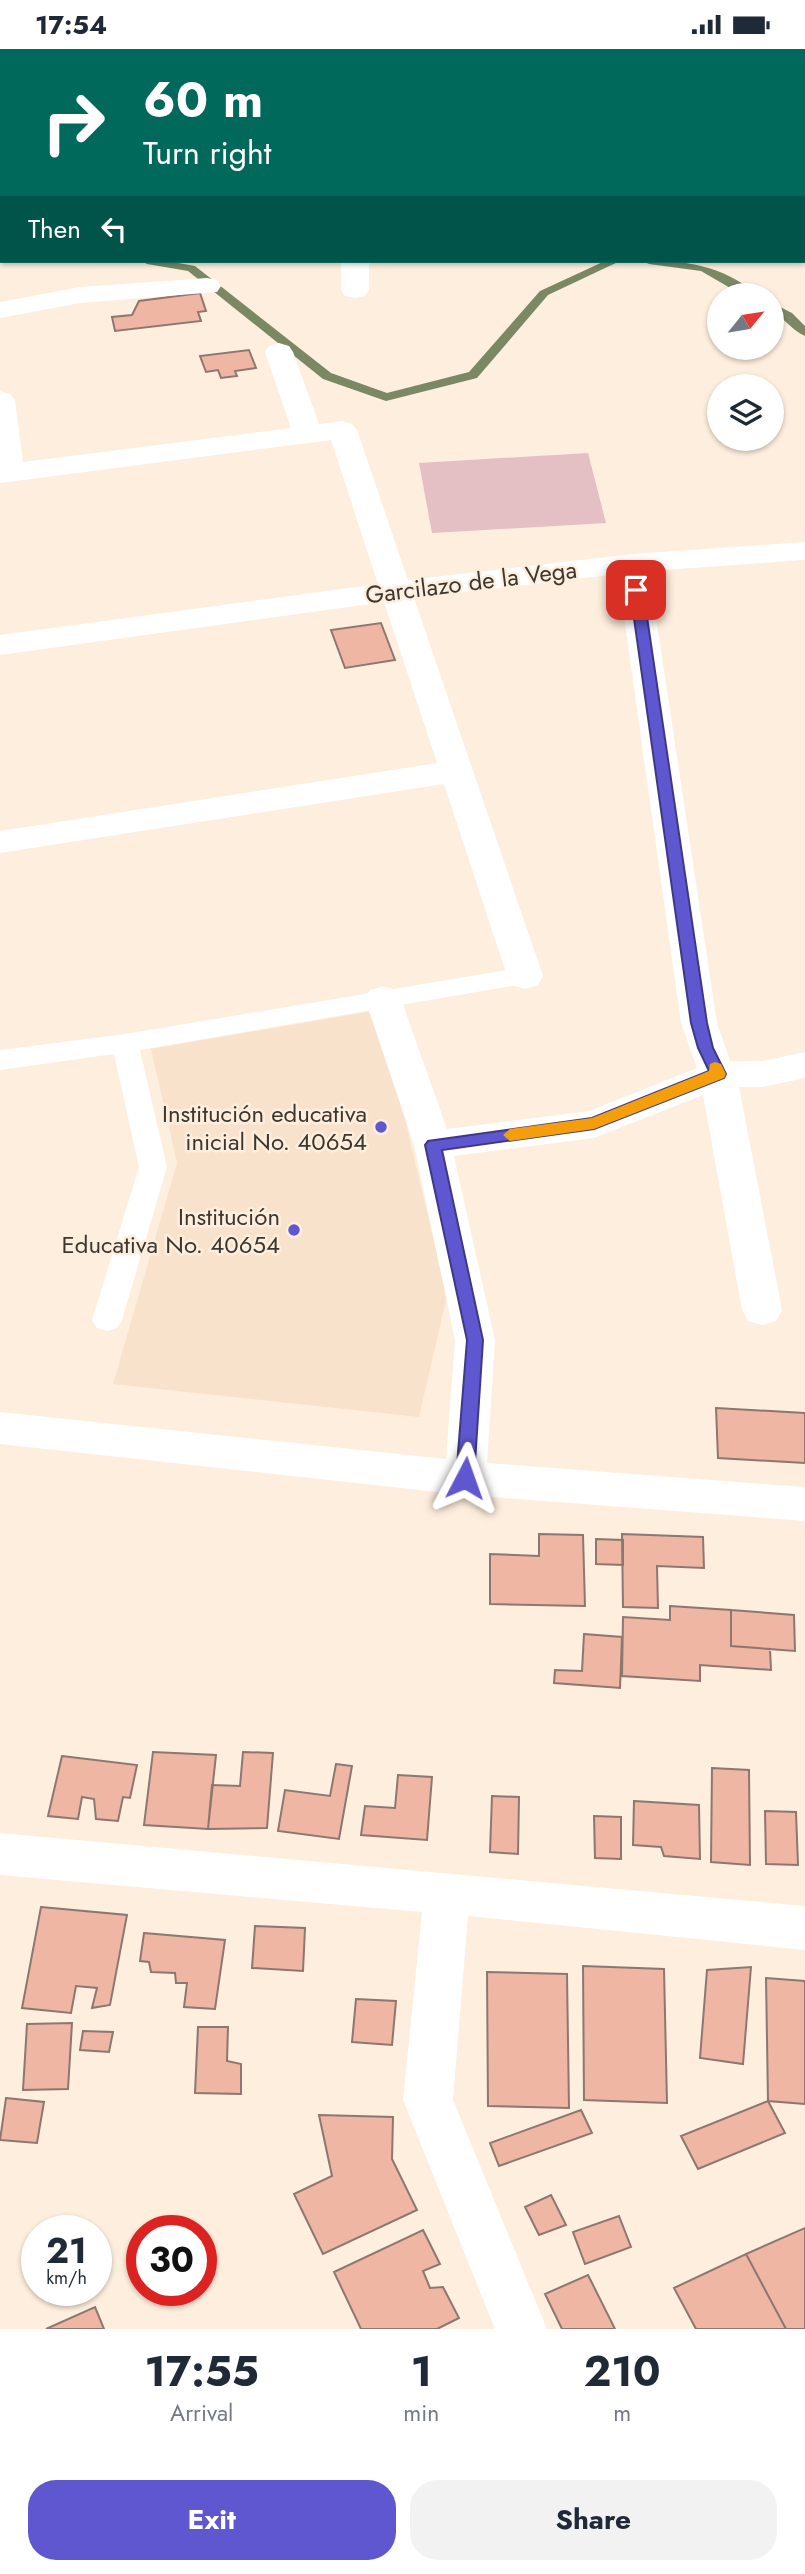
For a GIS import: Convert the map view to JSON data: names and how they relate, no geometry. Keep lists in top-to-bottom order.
{
  "streets": {
    "street": ["Garcilazo de la Vega"]
  },
  "places": ["Institución educativa inicial No. 40654", "Institución Educativa No. 40654"],
  "north": "top right",
  "page": {
    "status": "17:54",
    "turn": ["60 m", "Turn right"],
    "then": "Then",
    "speed": "21 km/h",
    "limit": "30",
    "eta": [
      "17:55",
      "Arrival",
      "1",
      "min",
      "210",
      "m"
    ],
    "buttons": ["Exit", "Share"]
  }
}
